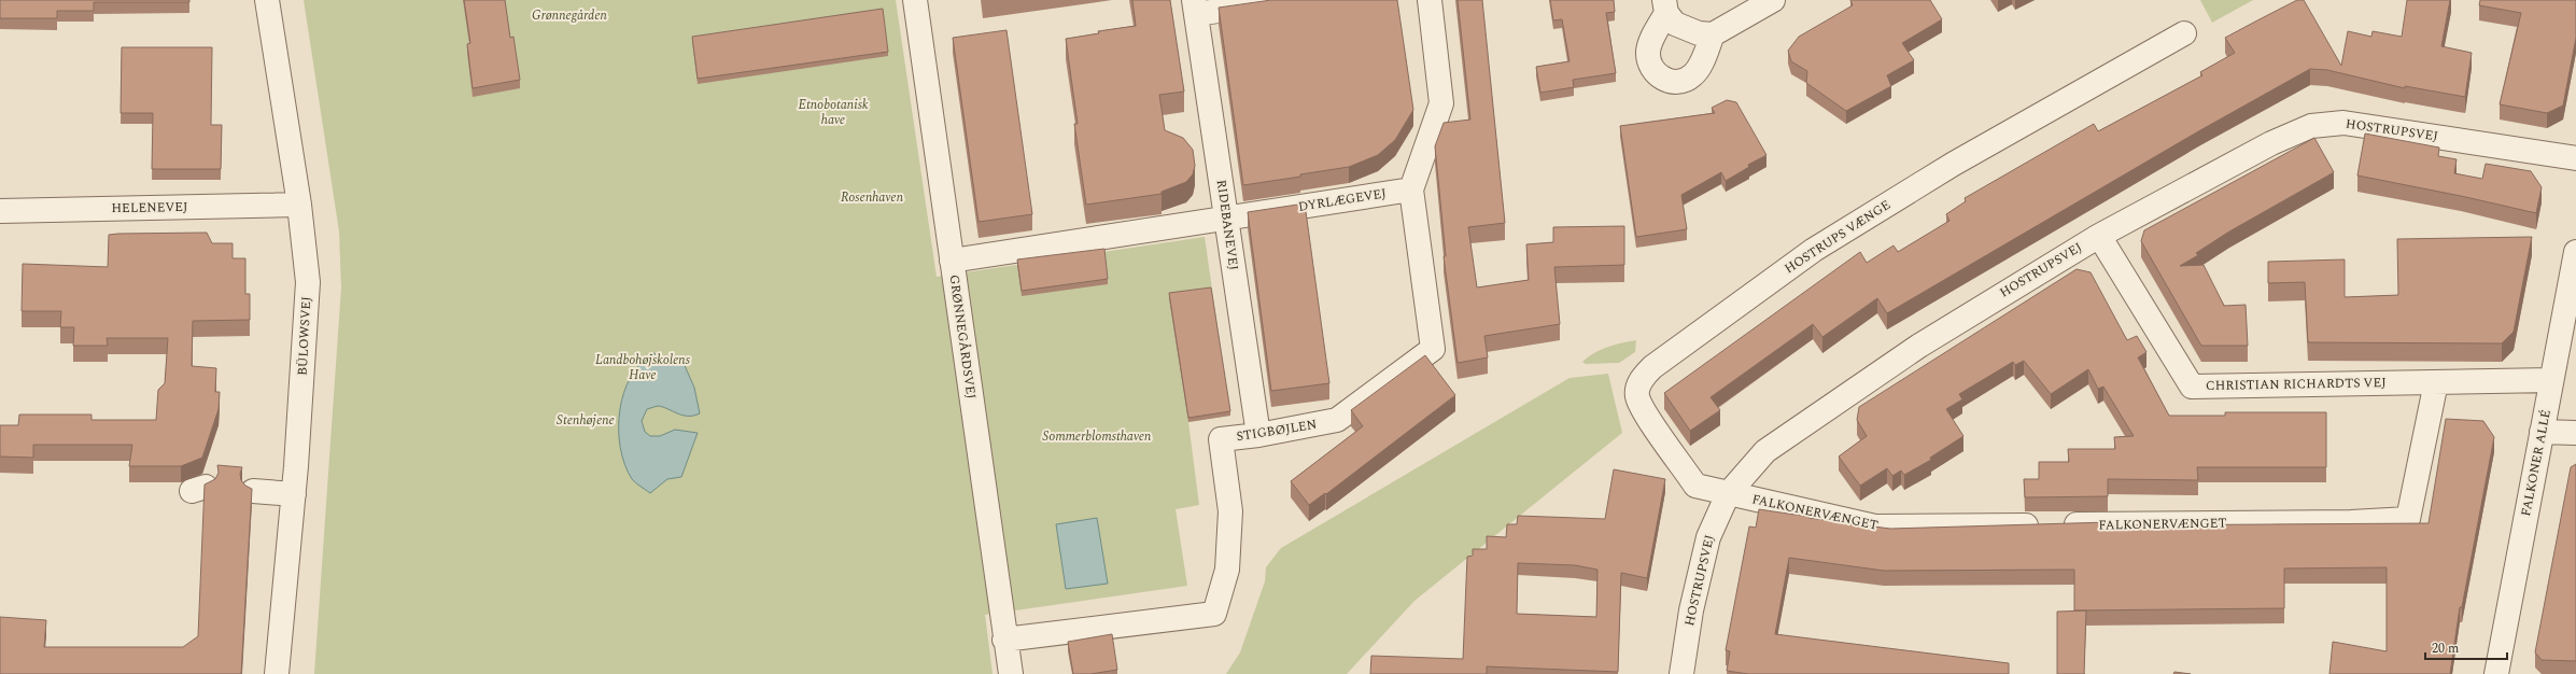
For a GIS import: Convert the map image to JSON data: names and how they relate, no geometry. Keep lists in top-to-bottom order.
{
  "streets": {
    "street": [
      "HOSTRUPSVEJ",
      "DYRLÆGEVEJ",
      "HELENEVEJ",
      "RIDEBANEVEJ",
      "HOSTRUPS VÆNGE",
      "BÜLOWSVEJ",
      "GRØNNEGÅRDSVEJ",
      "CHRISTIAN RICHARDTS VEJ",
      "STIGBØJLEN",
      "FALKONER ALLÉ",
      "FALKONERVÆNGET"
    ]
  },
  "crossings": [
    ["HOSTRUPSVEJ", "HOSTRUPS VÆNGE"],
    ["HOSTRUPSVEJ", "CHRISTIAN RICHARDTS VEJ"],
    ["HOSTRUPSVEJ", "FALKONERVÆNGET"],
    ["DYRLÆGEVEJ", "RIDEBANEVEJ"],
    ["DYRLÆGEVEJ", "GRØNNEGÅRDSVEJ"],
    ["DYRLÆGEVEJ", "STIGBØJLEN"],
    ["HELENEVEJ", "BÜLOWSVEJ"],
    ["RIDEBANEVEJ", "STIGBØJLEN"],
    ["HOSTRUPS VÆNGE", "FALKONERVÆNGET"],
    ["GRØNNEGÅRDSVEJ", "STIGBØJLEN"],
    ["CHRISTIAN RICHARDTS VEJ", "FALKONER ALLÉ"],
    ["CHRISTIAN RICHARDTS VEJ", "FALKONERVÆNGET"]
  ],
  "parks": [
    "Grønnegården",
    "Etnobotanisk have",
    "Rosenhaven",
    "Landbohøjskolens Have",
    "Stenhøjene",
    "Sommerblomsthaven"
  ],
  "scale_bar": "20 m"
}
